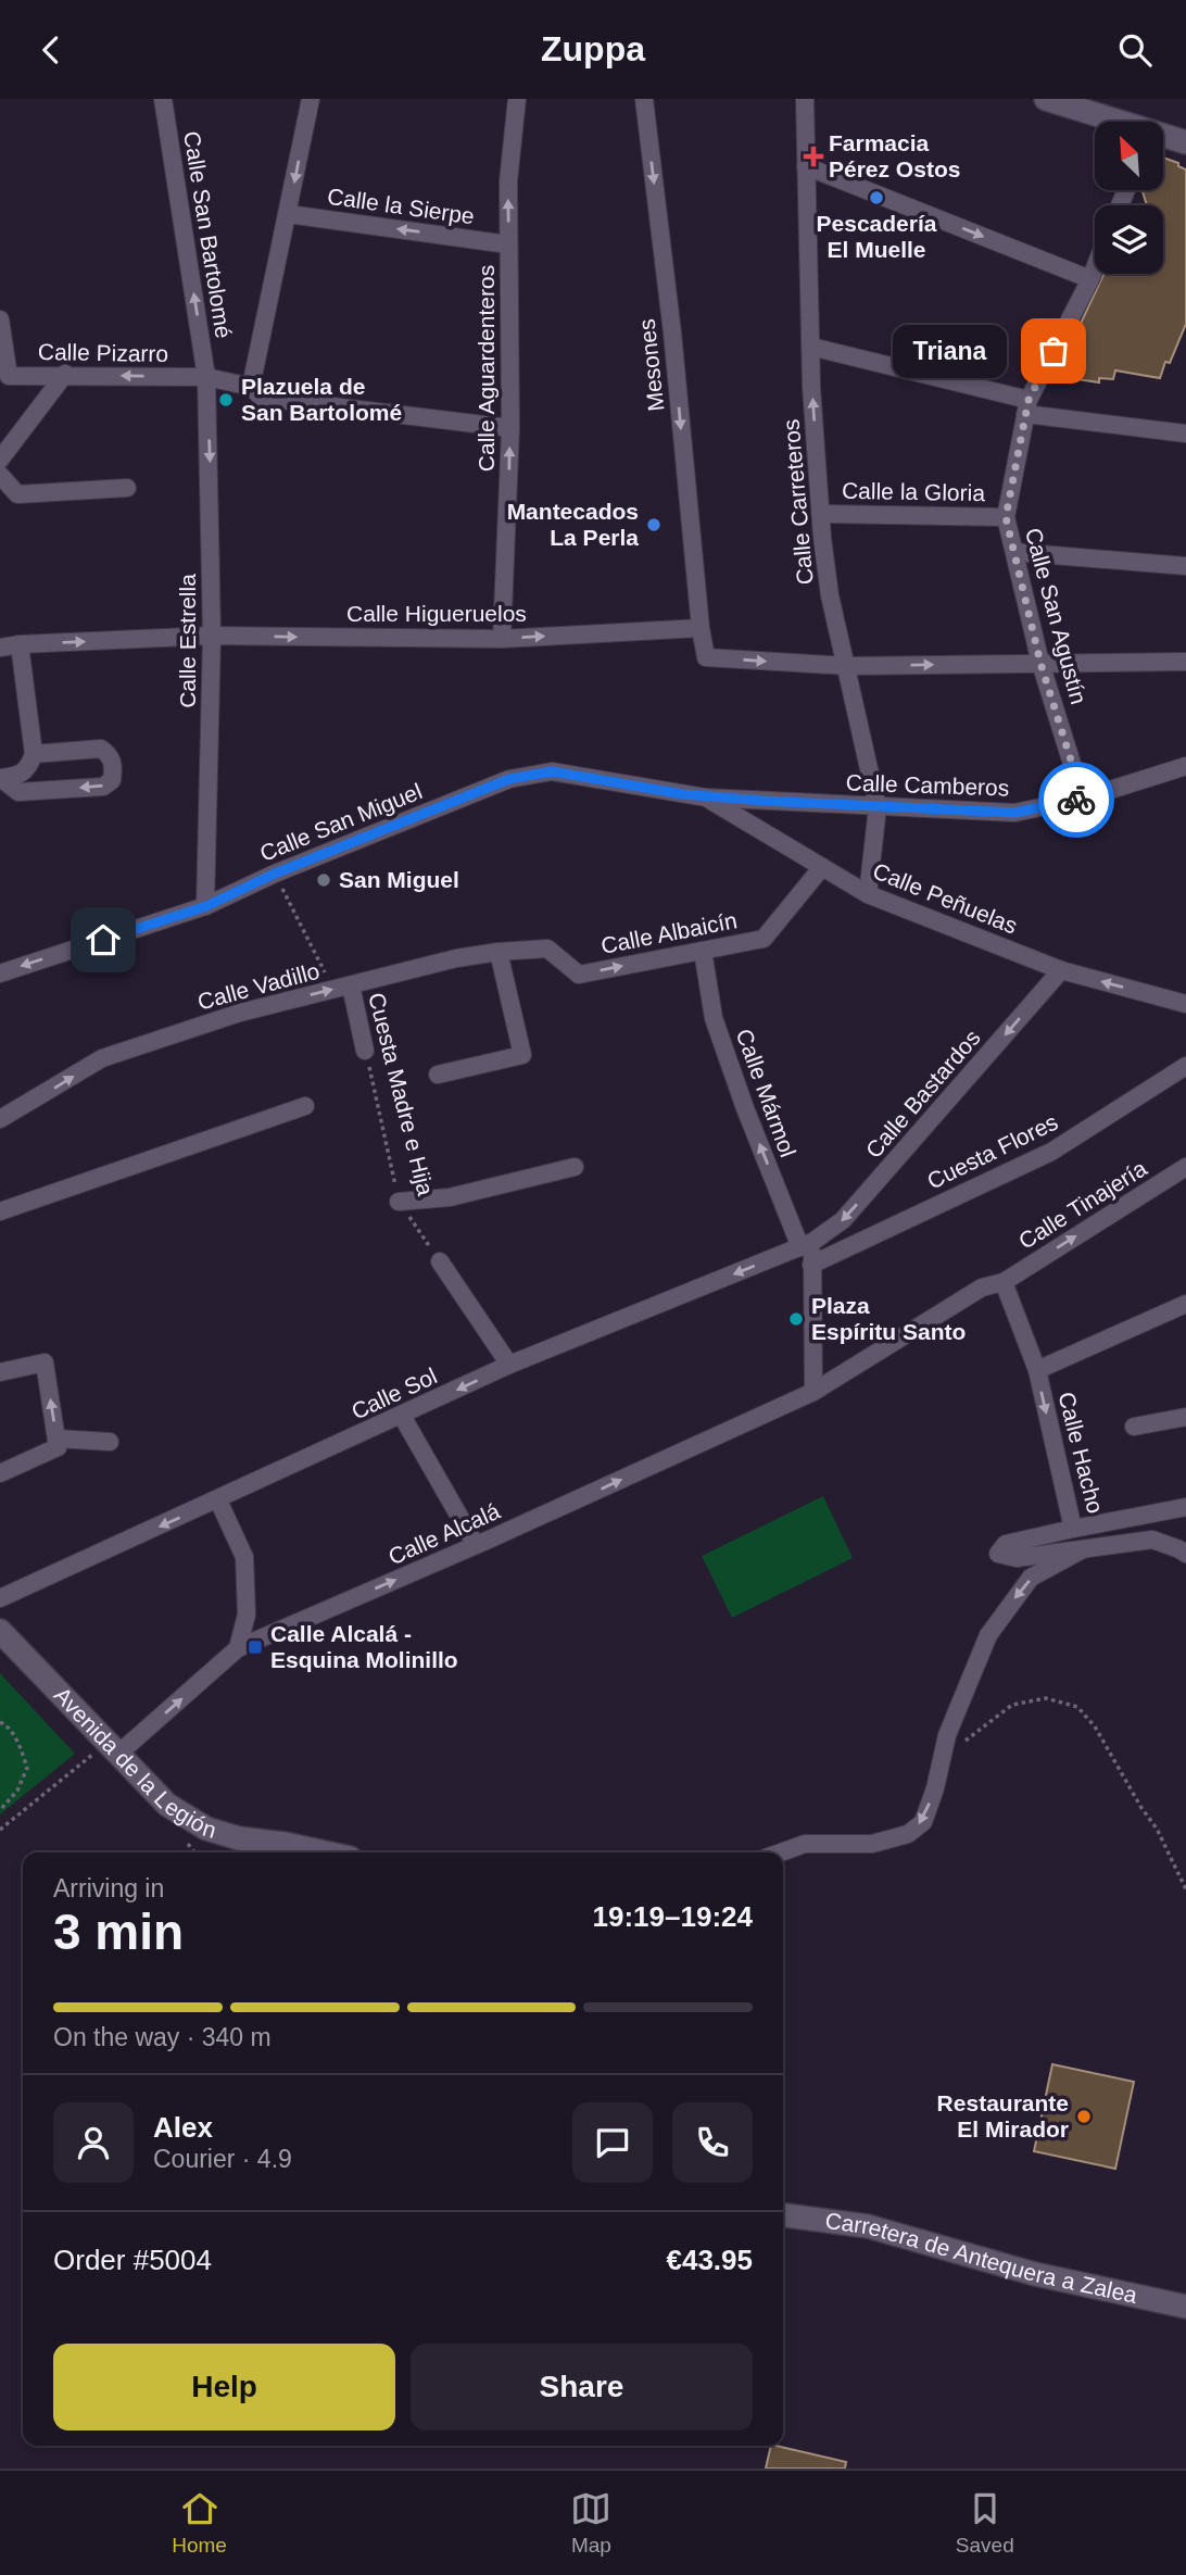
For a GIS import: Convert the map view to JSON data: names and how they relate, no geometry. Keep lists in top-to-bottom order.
{
  "streets": {
    "main road": ["Avenida de la Legión", "Carretera de Antequera a Zalea"],
    "street": [
      "Calle la Sierpe",
      "Calle San Bartolomé",
      "Calle Pizarro",
      "Mesones",
      "Calle Aguardenteros",
      "Calle la Gloria",
      "Calle Carreteros",
      "Calle Higueruelos",
      "Calle San Agustín",
      "Calle Estrella",
      "Calle Camberos",
      "Calle San Miguel",
      "Calle Peñuelas",
      "Calle Albaicín",
      "Calle Vadillo",
      "Calle Mármol",
      "Cuesta Madre e Hija",
      "Calle Bastardos",
      "Cuesta Flores",
      "Calle Tinajería",
      "Calle Sol",
      "Calle Hacho",
      "Calle Alcalá"
    ]
  },
  "crossings": [
    ["Calle la Sierpe", "Calle Aguardenteros"],
    ["Calle San Bartolomé", "Calle Pizarro"],
    ["Calle San Bartolomé", "Calle Estrella"],
    ["Calle Pizarro", "Calle Aguardenteros"],
    ["Calle Pizarro", "Calle Estrella"],
    ["Mesones", "Calle Higueruelos"],
    ["Calle Aguardenteros", "Calle Higueruelos"],
    ["Calle la Gloria", "Calle Carreteros"],
    ["Calle la Gloria", "Calle San Agustín"],
    ["Calle Carreteros", "Calle Camberos"],
    ["Calle Carreteros", "Calle Peñuelas"],
    ["Calle Higueruelos", "Calle Estrella"],
    ["Calle San Agustín", "Calle Camberos"],
    ["Calle Estrella", "Calle San Miguel"],
    ["Calle Camberos", "Calle San Miguel"],
    ["Calle Camberos", "Calle Peñuelas"],
    ["Calle San Miguel", "Calle Peñuelas"],
    ["Calle Peñuelas", "Calle Albaicín"],
    ["Calle Peñuelas", "Calle Bastardos"],
    ["Calle Albaicín", "Calle Vadillo"],
    ["Calle Albaicín", "Calle Mármol"],
    ["Calle Vadillo", "Cuesta Madre e Hija"],
    ["Calle Mármol", "Calle Bastardos"],
    ["Calle Mármol", "Calle Sol"],
    ["Calle Bastardos", "Calle Sol"],
    ["Calle Tinajería", "Calle Hacho"],
    ["Calle Tinajería", "Calle Alcalá"],
    ["Calle Alcalá", "Avenida de la Legión"]
  ],
  "one_way": [
    "Calle la Sierpe",
    "Mesones",
    "Calle Aguardenteros",
    "Calle Higueruelos",
    "Calle Estrella",
    "Calle Albaicín",
    "Calle Mármol",
    "Calle Bastardos",
    "Calle Sol",
    "Calle Hacho",
    "Calle Alcalá"
  ],
  "places": {
    "health": ["Farmacia Pérez Ostos"],
    "other": [
      "Pescadería El Muelle",
      "Triana",
      "Plazuela de San Bartolomé",
      "Mantecados La Perla",
      "San Miguel",
      "Plaza Espíritu Santo",
      "Restaurante El Mirador"
    ],
    "transit": ["Calle Alcalá - Esquina Molinillo"]
  },
  "north": "top left",
  "page": {
    "header": "Zuppa",
    "bubble": "Triana",
    "heading": ["3 min", "Arriving in", "19:19–19:24"],
    "panel": [
      "Alex",
      "Courier · 4.9",
      "Order #5004",
      "€43.95"
    ],
    "bar": "On the way · 340 m",
    "buttons": ["Help", "Share"],
    "tabs": ["Home", "Map", "Saved"]
  }
}
